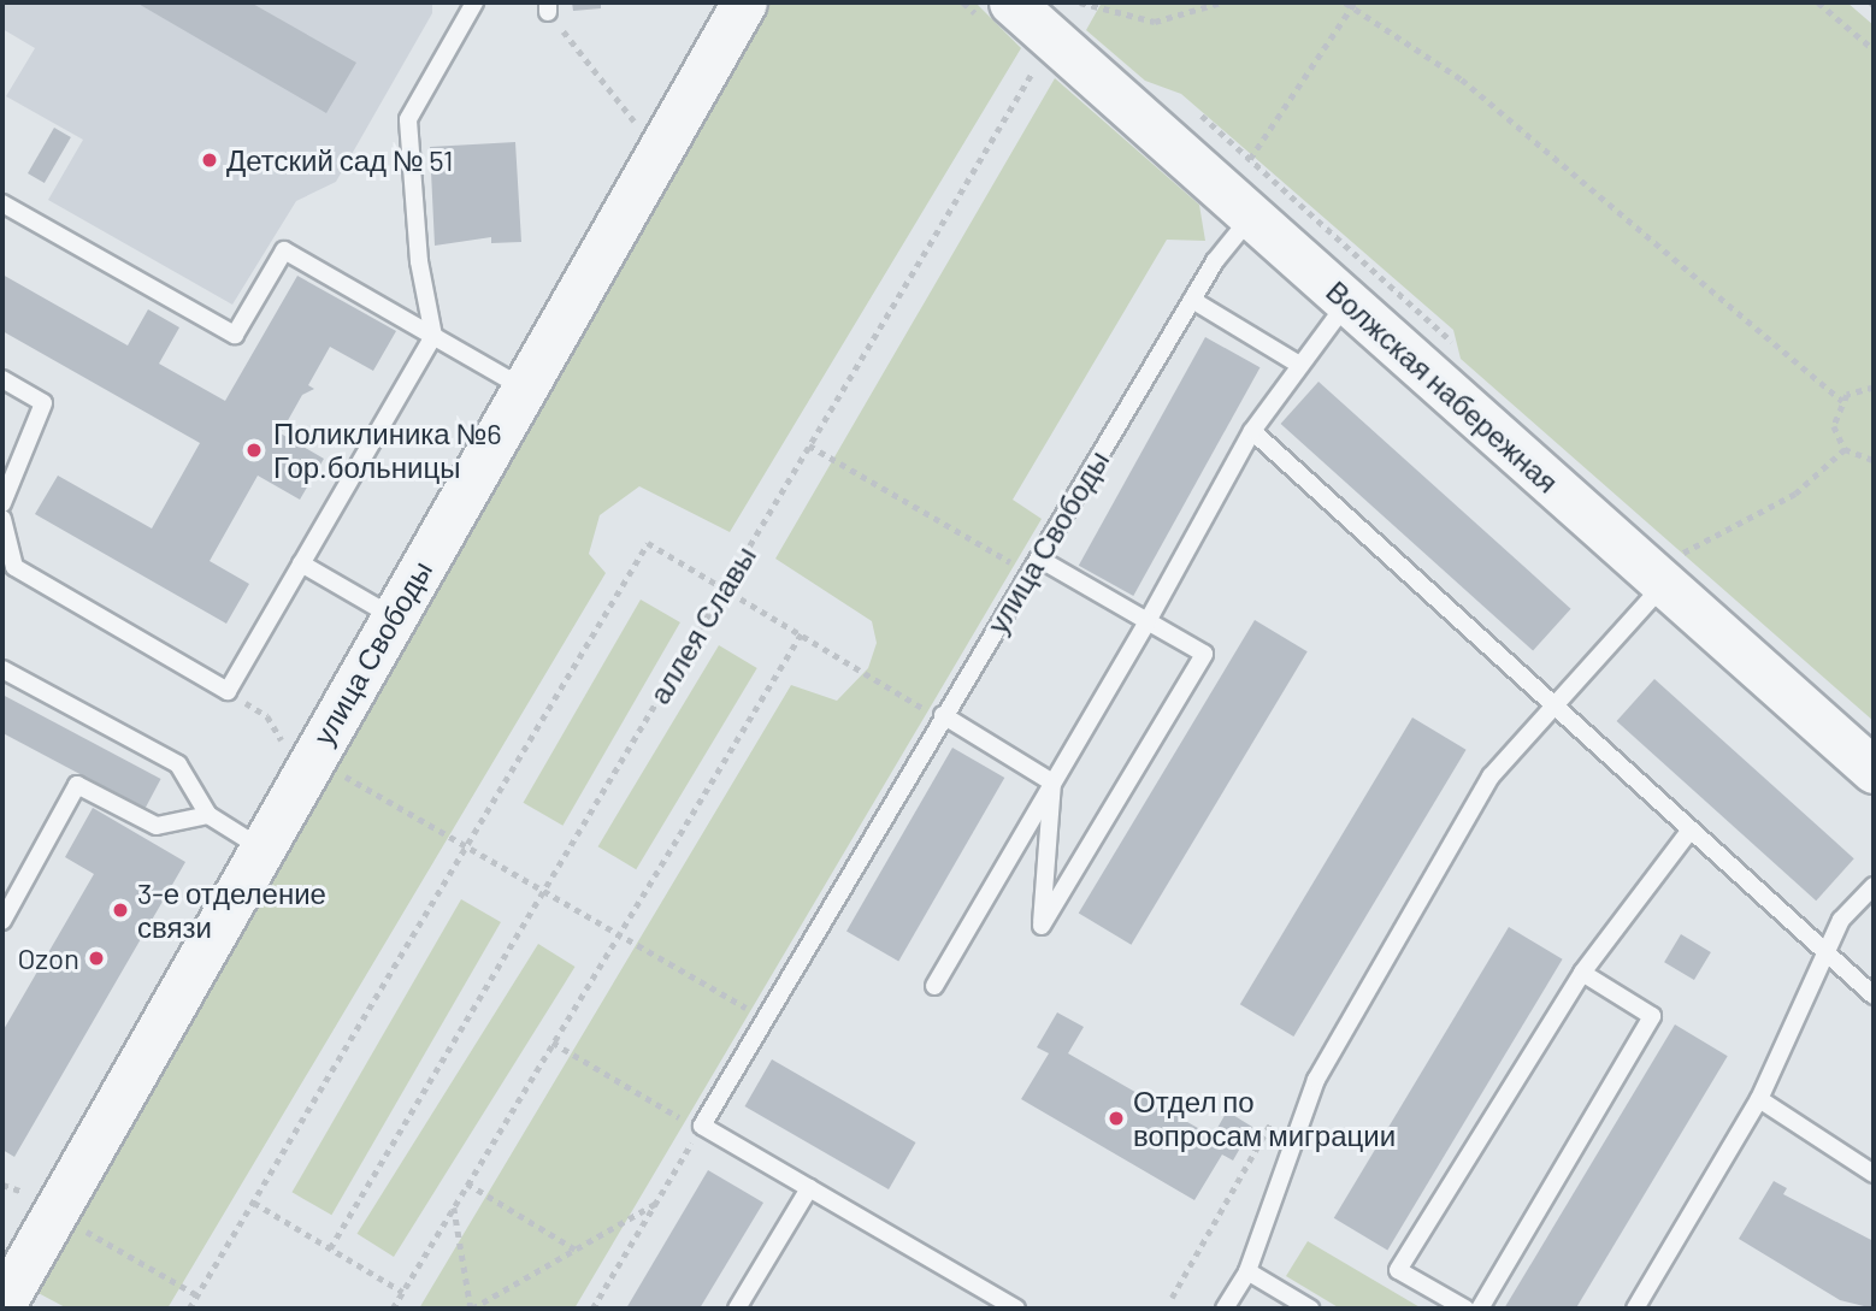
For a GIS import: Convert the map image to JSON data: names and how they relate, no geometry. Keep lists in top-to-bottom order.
{
  "streets": {
    "street": ["Волжская набережная", "улица Свободы"],
    "path": ["аллея Славы"]
  },
  "crossings": [
    ["Волжская набережная", "улица Свободы"],
    ["Волжская набережная", "аллея Славы"]
  ],
  "places": [
    "Детский сад № 51",
    "Поликлиника №6 Гор.больницы",
    "3-е отделение связи",
    "Ozon",
    "Отдел по вопросам миграции"
  ]
}
